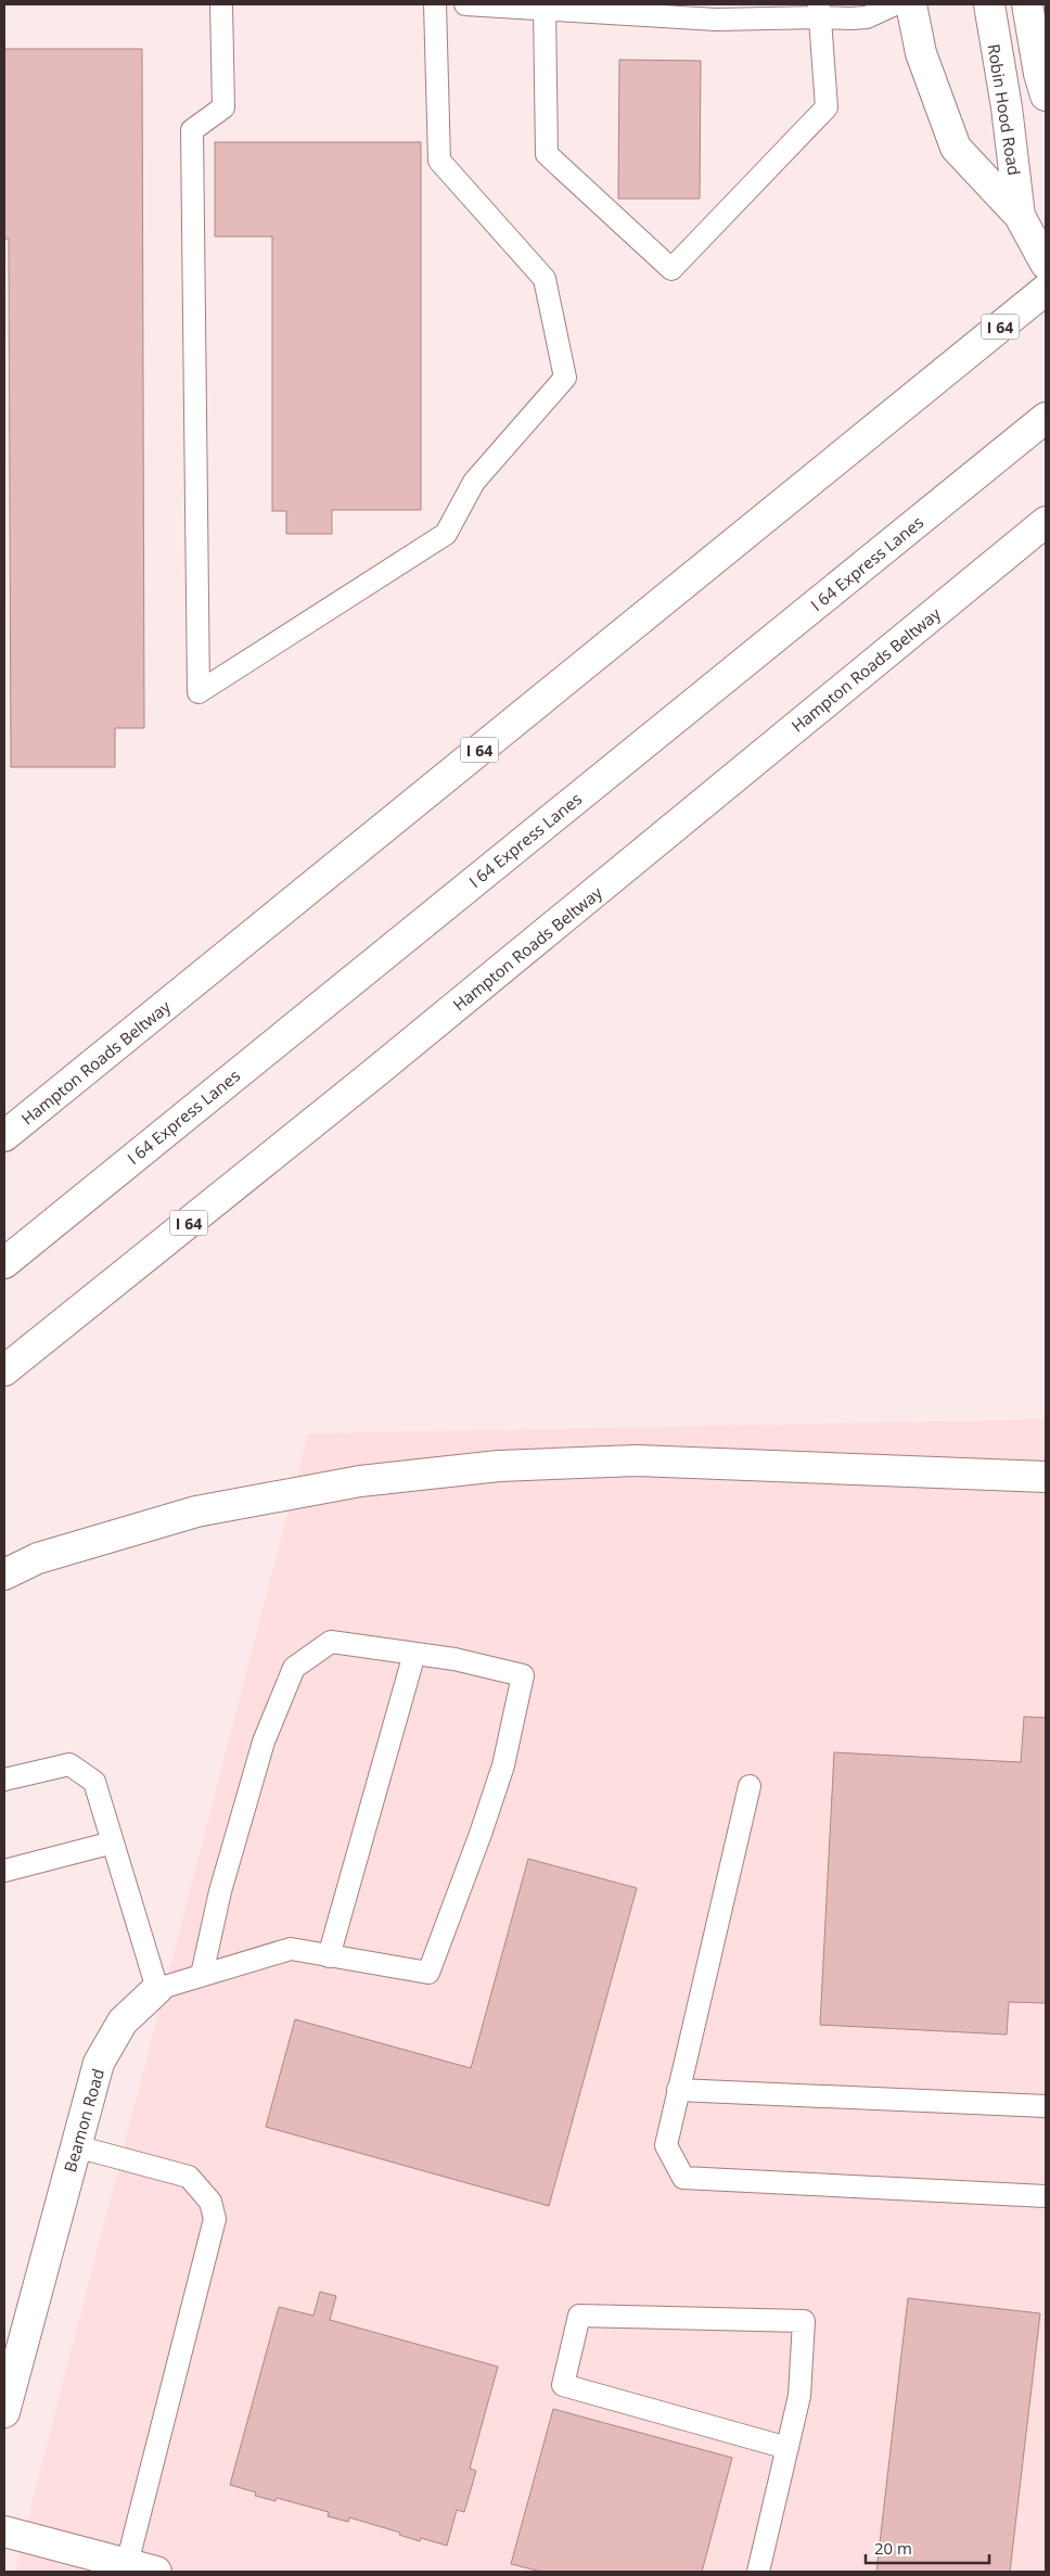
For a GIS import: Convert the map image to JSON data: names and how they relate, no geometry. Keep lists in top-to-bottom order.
{
  "streets": {
    "main road": [
      "Robin Hood Road",
      "I 64",
      "I 64 Express Lanes",
      "Hampton Roads Beltway",
      "Beamon Road"
    ]
  },
  "scale_bar": "20 m"
}
